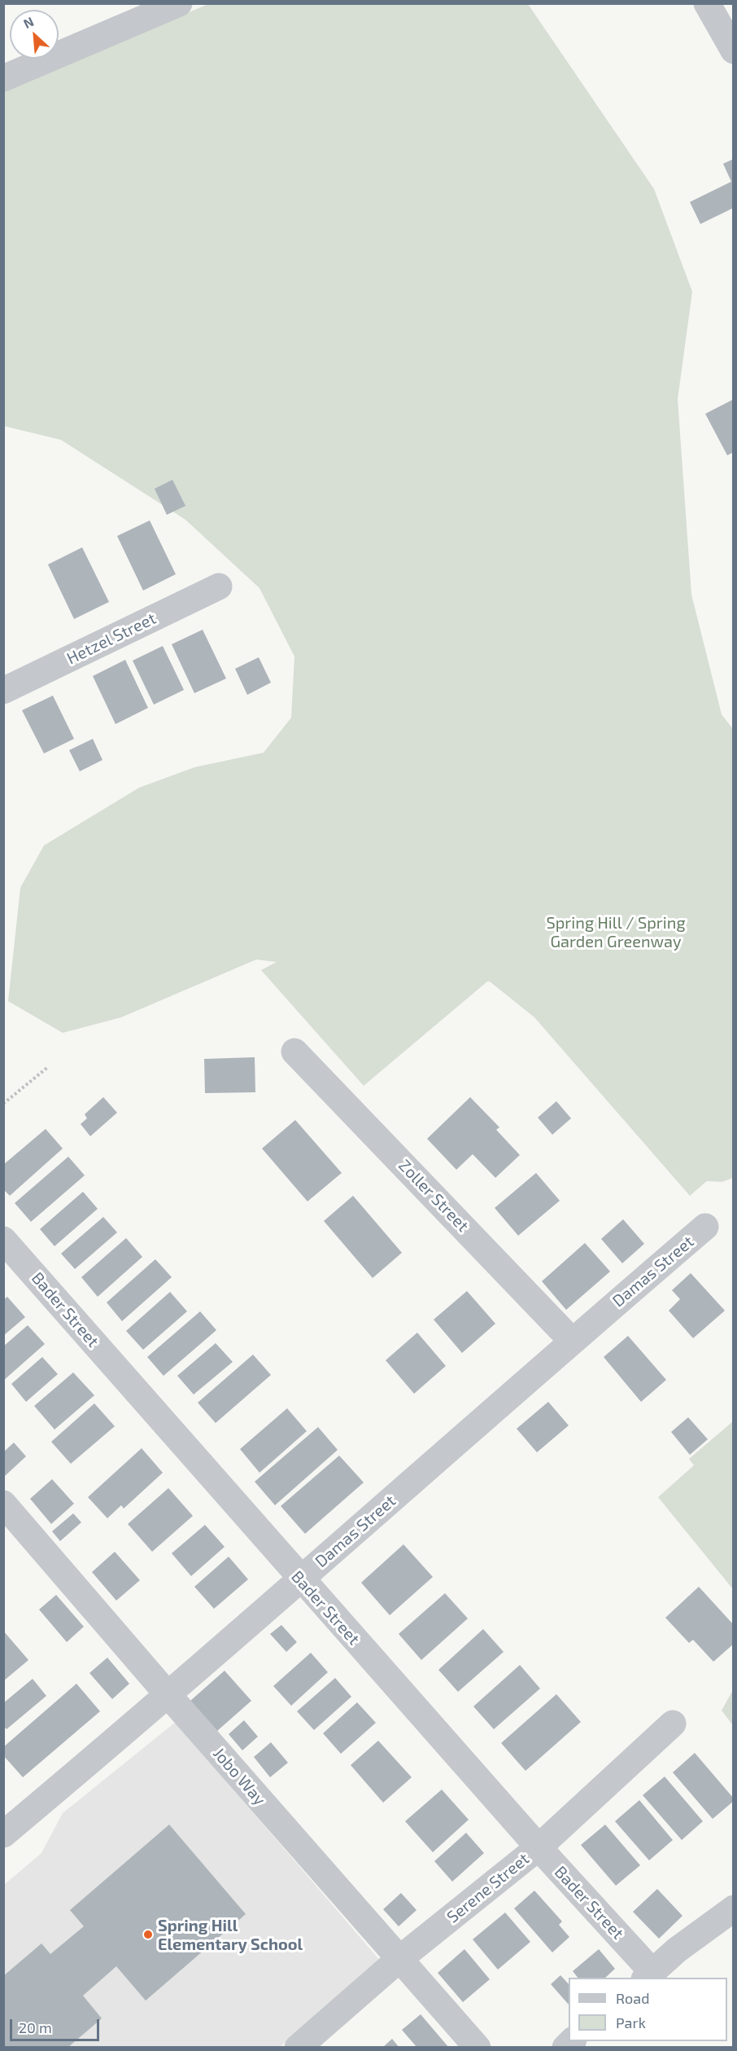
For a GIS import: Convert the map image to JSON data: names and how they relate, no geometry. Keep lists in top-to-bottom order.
{
  "streets": {
    "street": [
      "Hetzel Street",
      "Zoller Street",
      "Damas Street",
      "Bader Street",
      "Jobo Way",
      "Serene Street"
    ]
  },
  "crossings": [
    ["Zoller Street", "Damas Street"],
    ["Damas Street", "Bader Street"],
    ["Damas Street", "Jobo Way"],
    ["Bader Street", "Serene Street"],
    ["Jobo Way", "Serene Street"]
  ],
  "parks": ["Spring Hill / Spring Garden Greenway"],
  "places": ["Spring Hill Elementary School"],
  "legend": ["Road", "Park"],
  "scale_bar": "20 m",
  "north": "top left"
}
